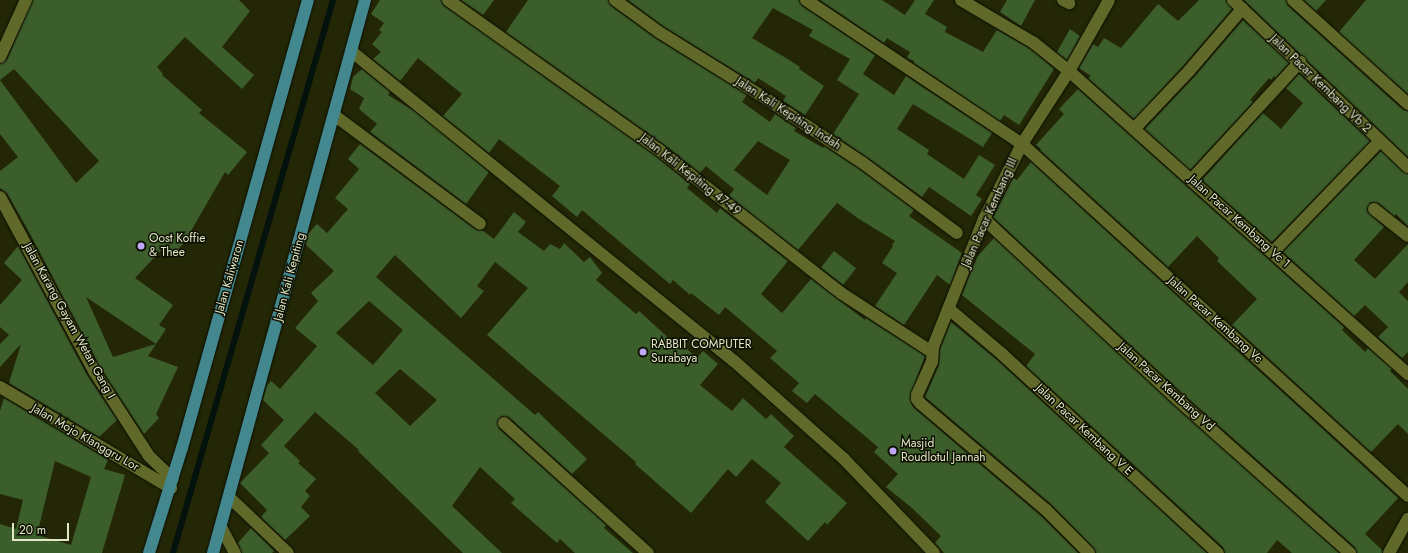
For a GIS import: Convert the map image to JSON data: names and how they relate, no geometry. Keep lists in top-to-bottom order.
{
  "streets": {
    "main road": ["Jalan Kaliwaron", "Jalan Kali Kepiting"],
    "street": [
      "Jalan Pacar Kembang Vb 2",
      "Jalan Kali Kepiting Indah",
      "Jalan Kali Kepiting 47-49",
      "Jalan Pacar Kembang III",
      "Jalan Pacar Kembang Vc 1",
      "Jalan Pacar Kembang Vc",
      "Jalan Karang Gayam Wetan Gang I",
      "Jalan Pacar Kembang Vd",
      "Jalan Pacar Kembang V E",
      "Jalan Mojo Klanggru Lor"
    ]
  },
  "crossings": [
    ["Jalan Kali Kepiting 47-49", "Jalan Pacar Kembang III"],
    ["Jalan Pacar Kembang III", "Jalan Pacar Kembang Vc 1"],
    ["Jalan Pacar Kembang III", "Jalan Pacar Kembang Vc"],
    ["Jalan Pacar Kembang III", "Jalan Pacar Kembang Vd"],
    ["Jalan Pacar Kembang III", "Jalan Pacar Kembang V E"],
    ["Jalan Kaliwaron", "Jalan Karang Gayam Wetan Gang I"],
    ["Jalan Kaliwaron", "Jalan Mojo Klanggru Lor"],
    ["Jalan Karang Gayam Wetan Gang I", "Jalan Mojo Klanggru Lor"]
  ],
  "places": ["Oost Koffie & Thee", "RABBIT COMPUTER Surabaya", "Masjid Roudlotul Jannah"],
  "scale_bar": "20 m"
}
